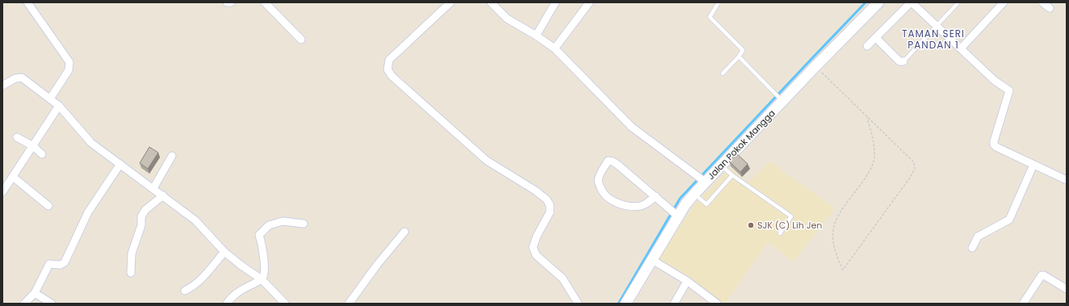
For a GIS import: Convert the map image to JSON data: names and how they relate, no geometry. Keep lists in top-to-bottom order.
{
  "streets": {
    "main road": ["Jalan Pokok Mangga"]
  },
  "districts": ["TAMAN SERI PANDAN 1"],
  "places": ["SJK (C) Lih Jen"]
}
